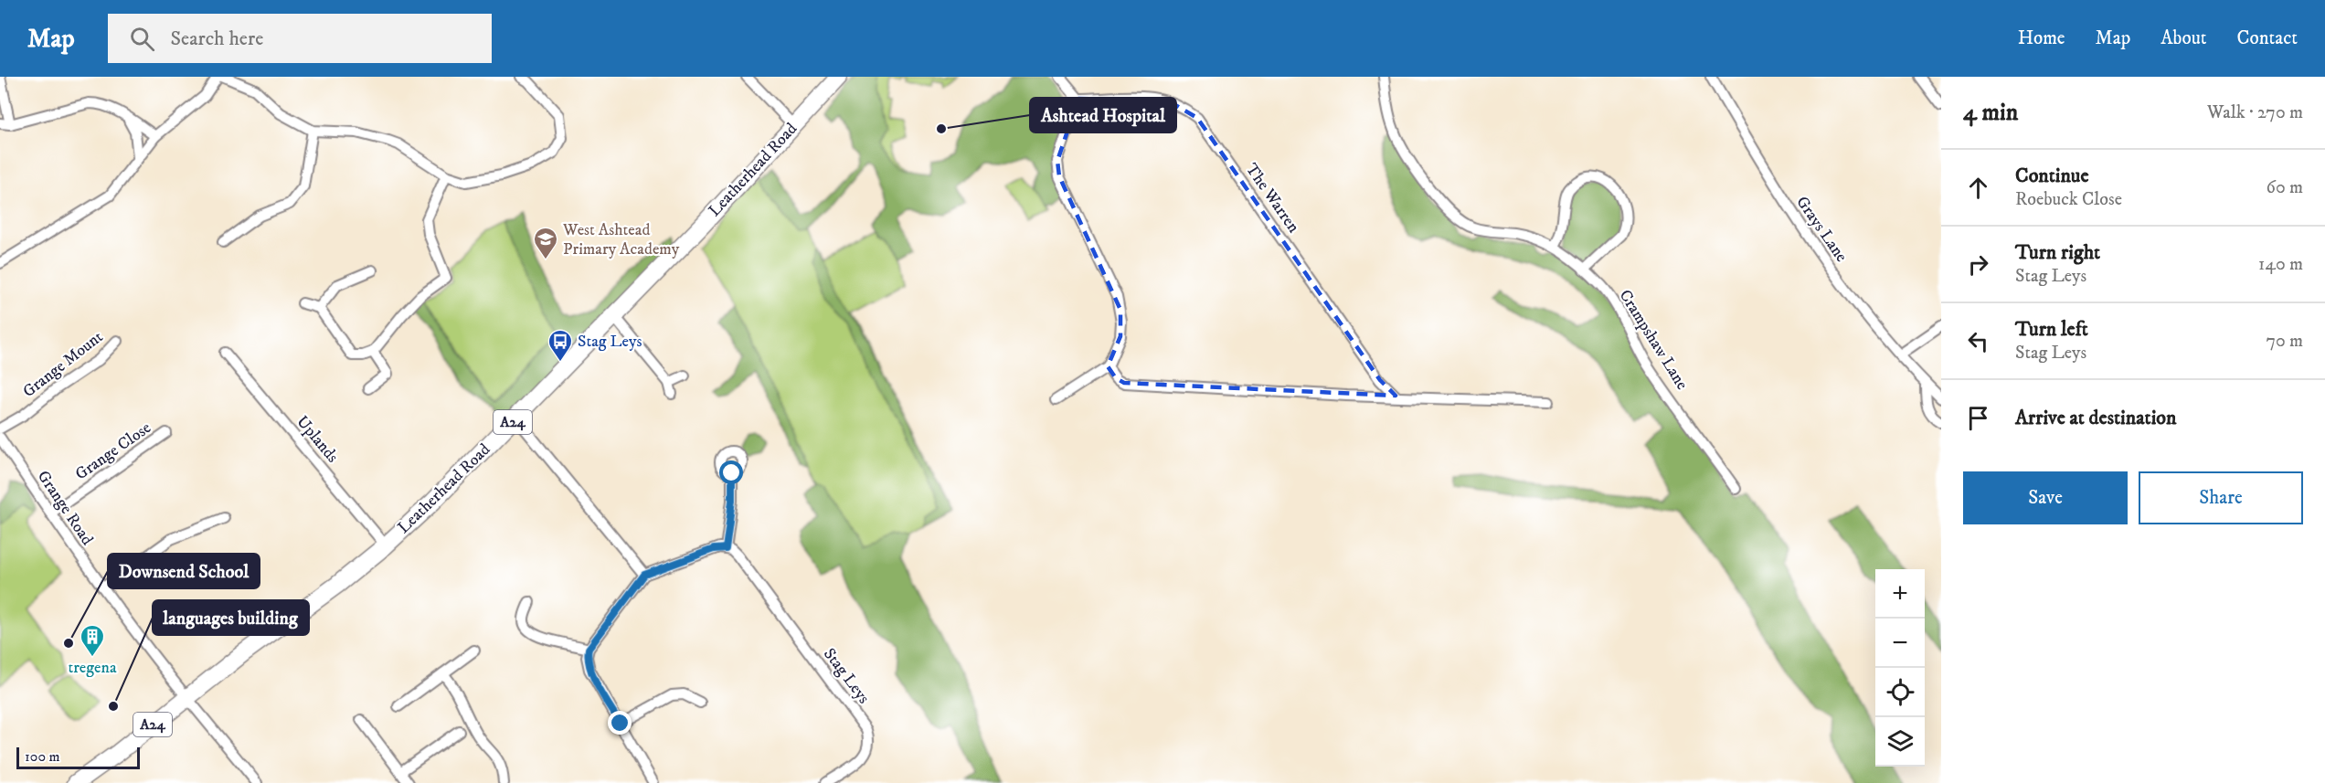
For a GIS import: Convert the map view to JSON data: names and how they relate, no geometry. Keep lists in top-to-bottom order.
{
  "streets": {
    "highway": ["Leatherhead Road", "A24"],
    "street": [
      "The Warren",
      "Grays Lane",
      "Crampshaw Lane",
      "Grange Mount",
      "Uplands",
      "Grange Close",
      "Grange Road",
      "Stag Leys"
    ]
  },
  "crossings": [
    ["Leatherhead Road", "Uplands"],
    ["Leatherhead Road", "Grange Road"],
    ["Grange Close", "Grange Road"]
  ],
  "places": {
    "other": ["Ashtead Hospital", "Downsend School", "languages building"],
    "school or university": ["West Ashtead Primary Academy"],
    "bus stop": ["Stag Leys"],
    "building": ["tregena"]
  },
  "scale_bar": "100 m",
  "page": {
    "header": "Map",
    "search": "Search here",
    "nav": [
      "Home",
      "Map",
      "About",
      "Contact"
    ],
    "heading": ["4 min", "Walk · 270 m"],
    "list": [
      ["Continue", "Roebuck Close", "60 m"],
      ["Turn right", "Stag Leys", "140 m"],
      ["Turn left", "Stag Leys", "70 m"],
      "Arrive at destination"
    ],
    "buttons": ["Save", "Share"],
    "map_buttons": ["+", "−"],
    "scale": "100 m"
  }
}
